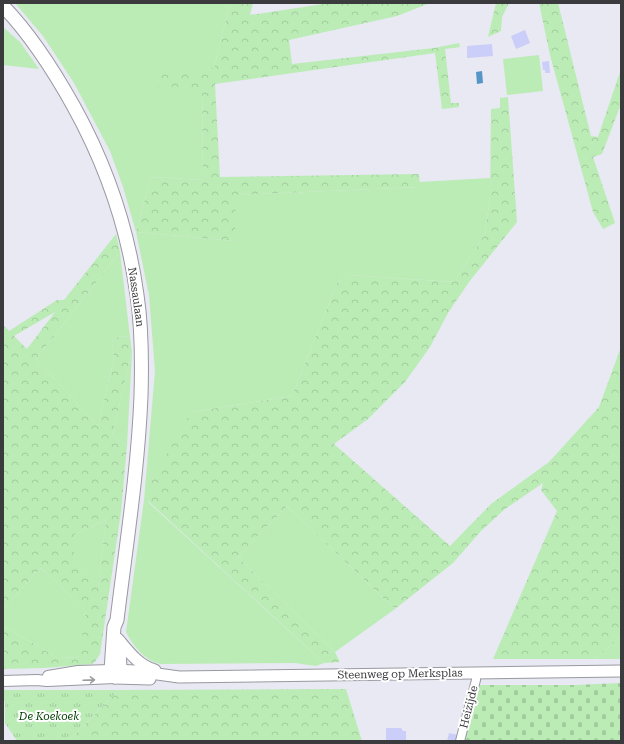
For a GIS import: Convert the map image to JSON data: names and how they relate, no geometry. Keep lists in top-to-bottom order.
{
  "streets": {
    "main road": ["Nassaulaan", "Steenweg op Merksplas"],
    "street": ["Heizijde"]
  },
  "crossings": [
    ["Steenweg op Merksplas", "Heizijde"]
  ],
  "parks": ["De Koekoek"]
}
